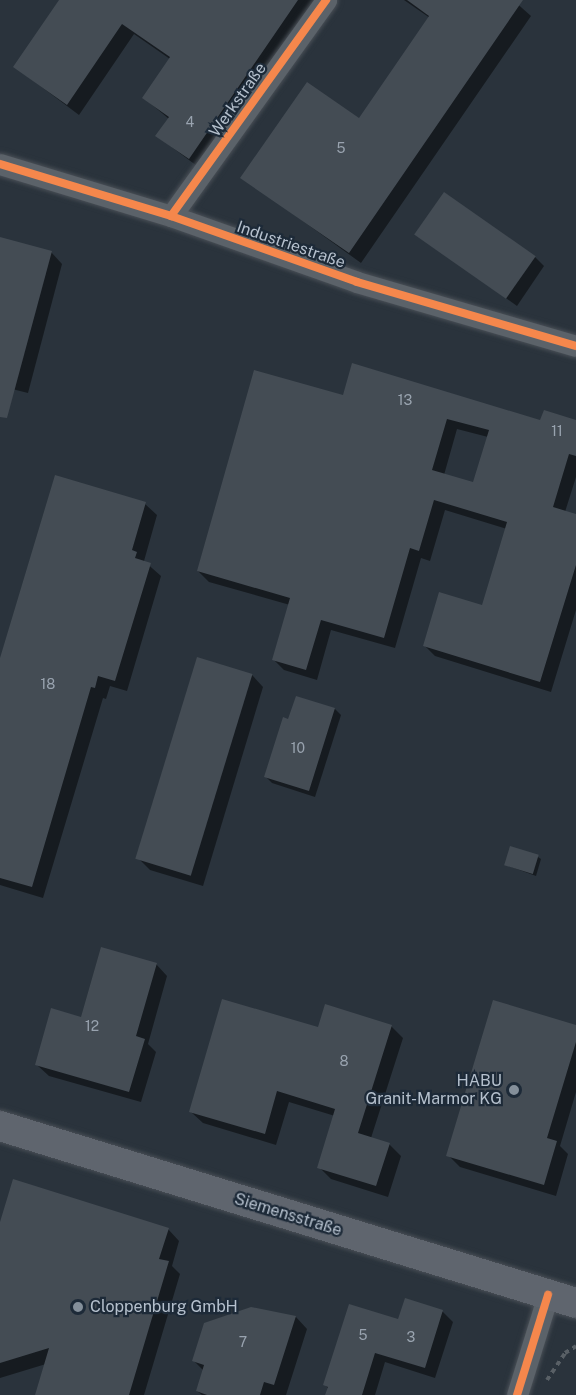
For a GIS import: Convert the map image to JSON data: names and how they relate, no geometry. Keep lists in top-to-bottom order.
{
  "streets": {
    "main road": ["Siemensstraße"],
    "street": ["Werkstraße", "Industriestraße"]
  },
  "crossings": [
    ["Werkstraße", "Industriestraße"]
  ],
  "places": ["HABU Granit-Marmor KG", "Cloppenburg GmbH"],
  "house_numbers": [
    "4",
    "5",
    "13",
    "11",
    "18",
    "10",
    "12",
    "8",
    "5",
    "3",
    "7"
  ]
}
